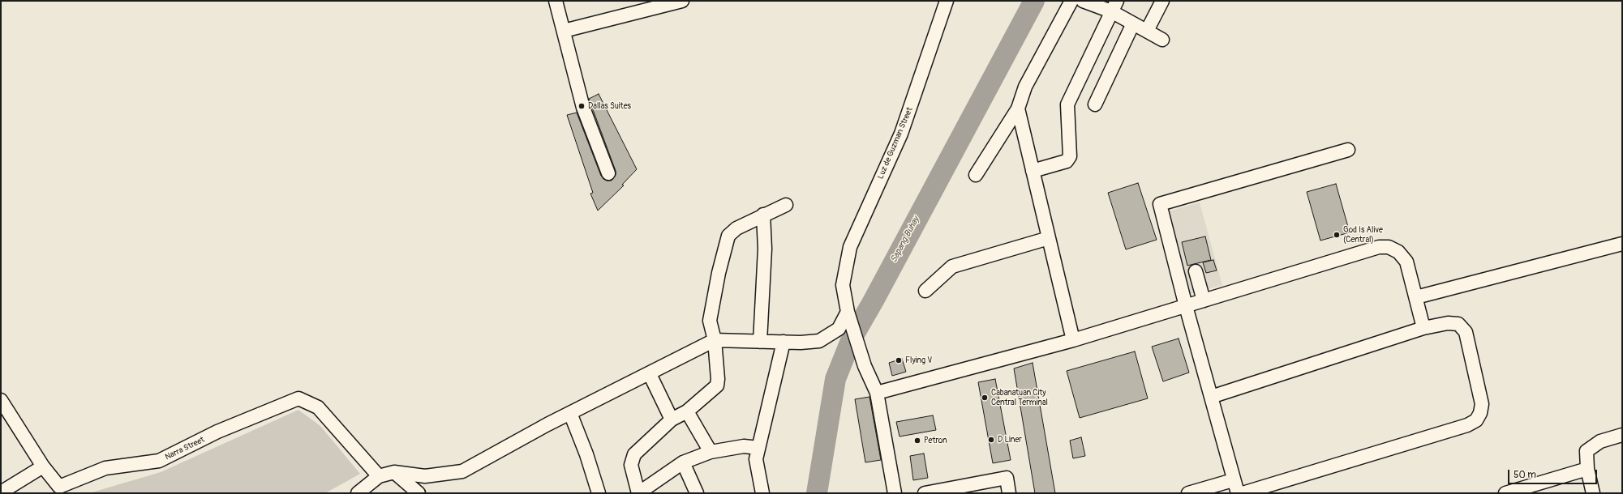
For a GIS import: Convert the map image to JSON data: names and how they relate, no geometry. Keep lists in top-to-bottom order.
{
  "streets": {
    "street": ["Luz de Guzman Street", "Narra Street"]
  },
  "water": ["Sapang Buhay"],
  "places": [
    "Dallas Suites",
    "God Is Alive (Central)",
    "Flying V",
    "Cabanatuan City Central Terminal",
    "D Liner",
    "Petron"
  ],
  "scale_bar": "50 m"
}
